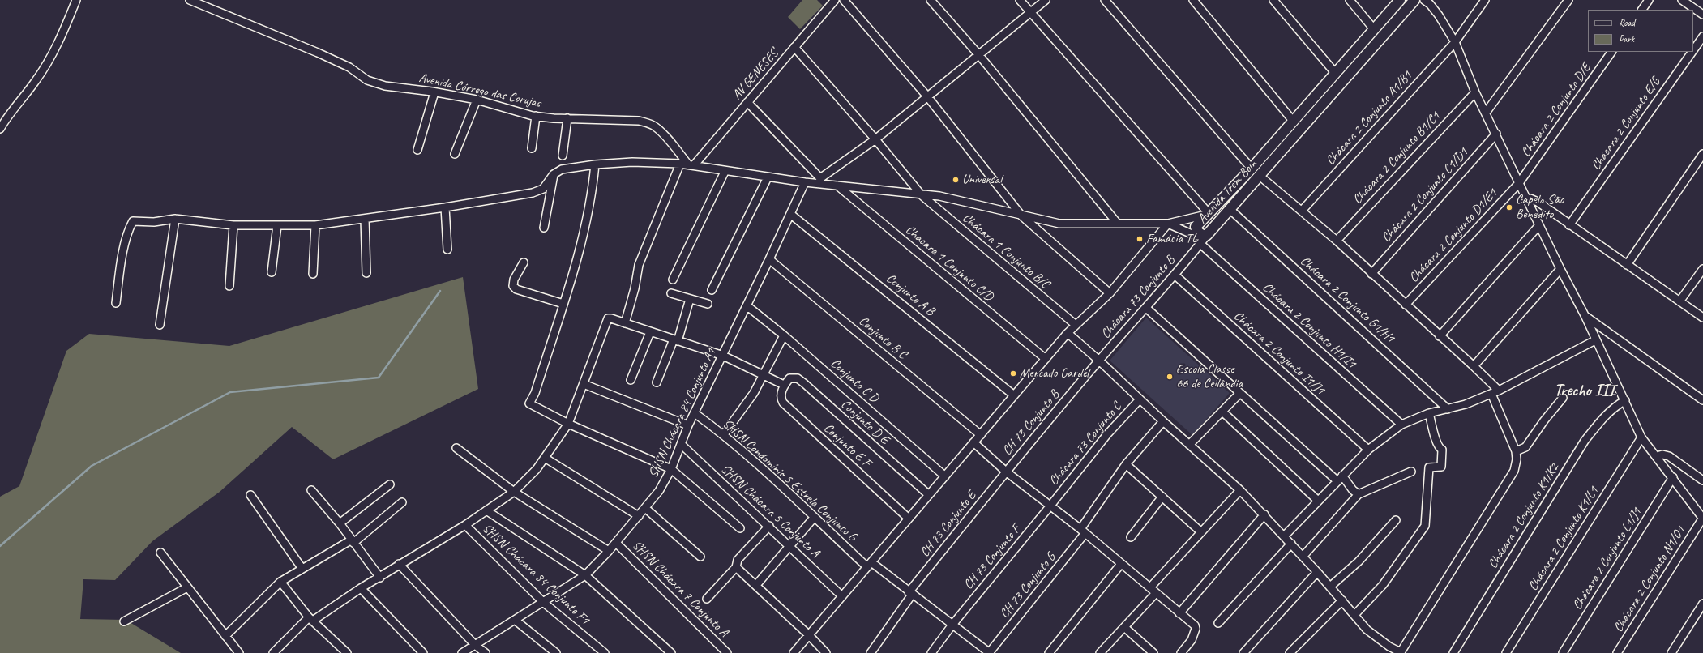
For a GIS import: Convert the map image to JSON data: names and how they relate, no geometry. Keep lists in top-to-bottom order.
{
  "streets": {
    "street": [
      "AV GENESES",
      "Avenida Córrego das Corujas",
      "Chácara 2 Conjunto D/E",
      "Chácara 2 Conjunto A1/B1",
      "Chácara 2 Conjunto E/G",
      "Chácara 2 Conjunto B1/C1",
      "Avenida Trem Bom",
      "Chácara 2 Conjunto C1/D1",
      "Chácara 2 Conjunto D1/E1",
      "Chácara 1 Conjunto B/C",
      "Chácara 1 Conjunto C/D",
      "Conjunto A B",
      "Chácara 73 Conjunto B",
      "Chácara 2 Conjunto G1/H1",
      "Chácara 2 Conjunto H1/I1",
      "Conjunto B C",
      "Chácara 2 Conjunto I1/J1",
      "Conjunto C D",
      "SHSN Chácara 84 Conjunto A1",
      "Conjunto D E",
      "CH 73 Conjunto B",
      "Chácara 73 Conjunto C",
      "Conjunto E F",
      "SHSN Condomínio 5 Estrela Conjunto G",
      "SHSN Chácara 5 Conjunto A",
      "Chácara 2 Conjunto K1/K2",
      "CH 73 Conjunto E",
      "Chácara 2 Conjunto K1/L1",
      "CH 73 Conjunto F",
      "Chácara 2 Conjunto L1/J1",
      "SHSN Chácara 84 Conjunto F1",
      "Chácara 2 Conjunto N1/O1",
      "CH 73 Conjunto G",
      "SHSN Chácara 7 Conjunto A"
    ]
  },
  "crossings": [
    ["AV GENESES", "Avenida Córrego das Corujas"],
    ["AV GENESES", "Chácara 1 Conjunto B/C"],
    ["Chácara 2 Conjunto D/E", "Chácara 2 Conjunto D1/E1"],
    ["Avenida Trem Bom", "Chácara 73 Conjunto B"],
    ["Avenida Trem Bom", "Chácara 2 Conjunto G1/H1"],
    ["Avenida Trem Bom", "Chácara 2 Conjunto H1/I1"],
    ["Conjunto A B", "SHSN Chácara 84 Conjunto A1"],
    ["Chácara 73 Conjunto B", "Chácara 2 Conjunto H1/I1"],
    ["Chácara 73 Conjunto B", "Chácara 2 Conjunto I1/J1"],
    ["Chácara 73 Conjunto B", "CH 73 Conjunto B"],
    ["Conjunto B C", "SHSN Chácara 84 Conjunto A1"],
    ["Conjunto C D", "SHSN Chácara 84 Conjunto A1"],
    ["SHSN Chácara 84 Conjunto A1", "SHSN Condomínio 5 Estrela Conjunto G"],
    ["SHSN Chácara 84 Conjunto A1", "SHSN Chácara 5 Conjunto A"],
    ["SHSN Chácara 84 Conjunto A1", "SHSN Chácara 84 Conjunto F1"],
    ["SHSN Chácara 84 Conjunto A1", "SHSN Chácara 7 Conjunto A"],
    ["Conjunto D E", "Conjunto E F"],
    ["CH 73 Conjunto B", "CH 73 Conjunto E"],
    ["Chácara 73 Conjunto C", "CH 73 Conjunto F"],
    ["SHSN Condomínio 5 Estrela Conjunto G", "CH 73 Conjunto E"],
    ["SHSN Condomínio 5 Estrela Conjunto G", "CH 73 Conjunto F"],
    ["SHSN Condomínio 5 Estrela Conjunto G", "CH 73 Conjunto G"]
  ],
  "districts": ["Trecho III"],
  "places": [
    "Universal",
    "Capela São Benedito",
    "Famácia TL",
    "Mercado Gardel",
    "Escola Classe 66 de Ceilândia"
  ],
  "legend": ["Road", "Park"]
}
